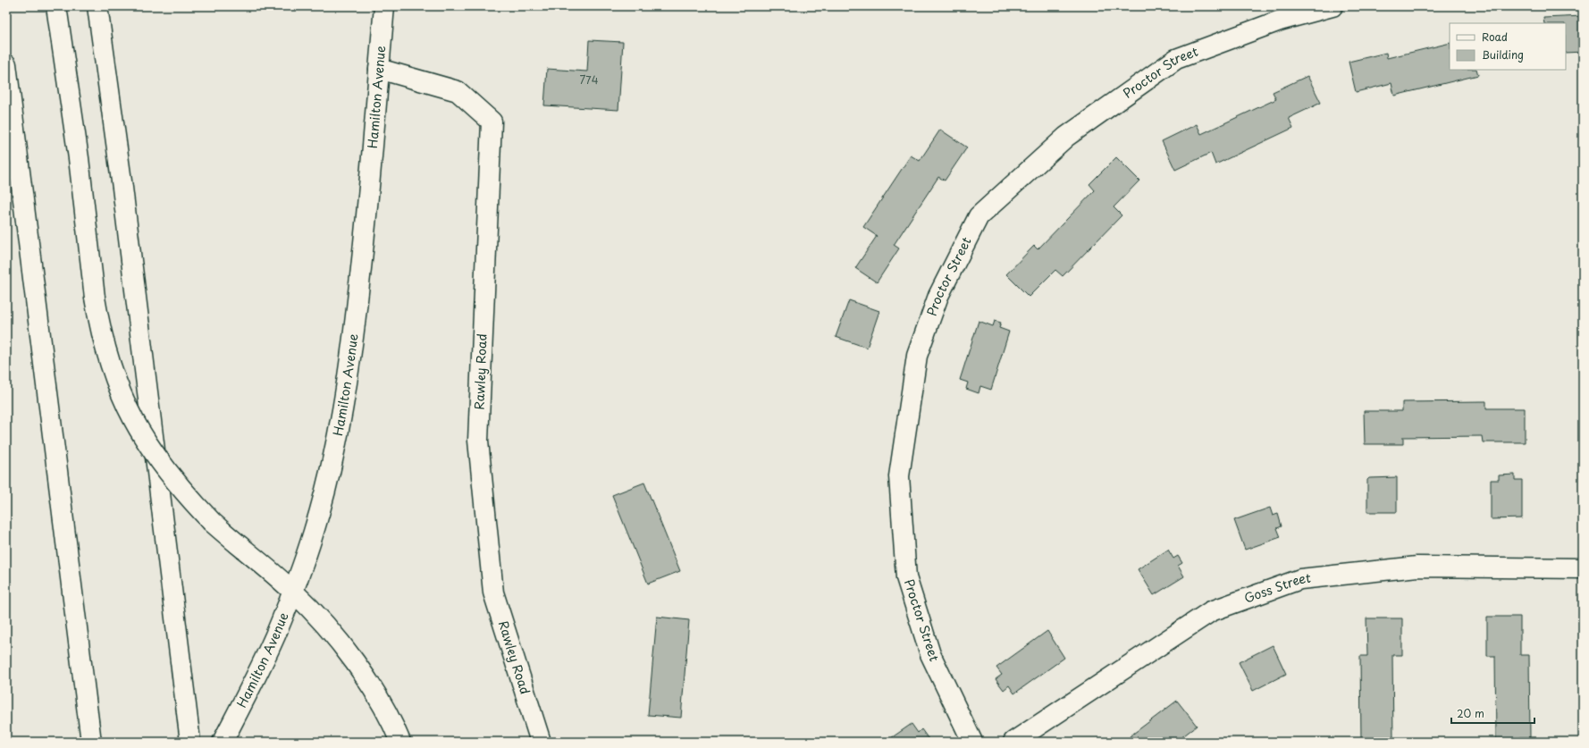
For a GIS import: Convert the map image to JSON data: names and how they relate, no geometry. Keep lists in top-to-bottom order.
{
  "streets": {
    "main road": [
      "Proctor Street",
      "Hamilton Avenue",
      "Rawley Road",
      "Goss Street"
    ]
  },
  "crossings": [
    ["Hamilton Avenue", "Rawley Road"]
  ],
  "house_numbers": ["774"],
  "legend": ["Road", "Building"],
  "scale_bar": "20 m"
}
